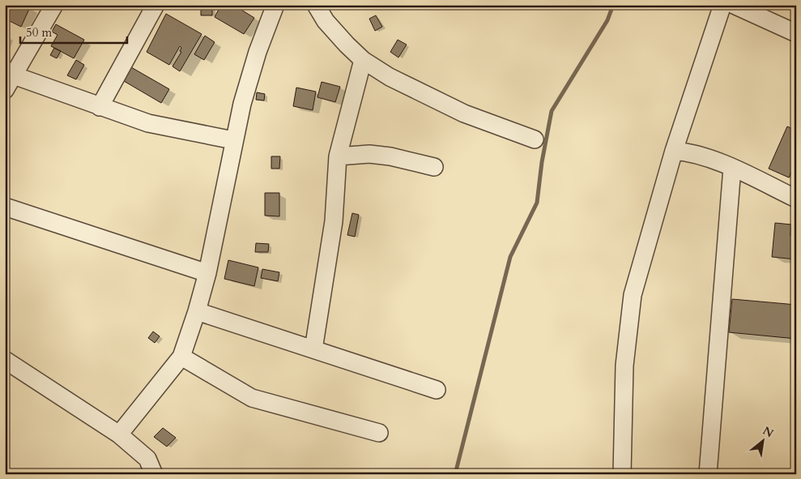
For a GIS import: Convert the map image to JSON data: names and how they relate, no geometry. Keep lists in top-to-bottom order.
{
  "scale_bar": "50 m",
  "north": "top right"
}
